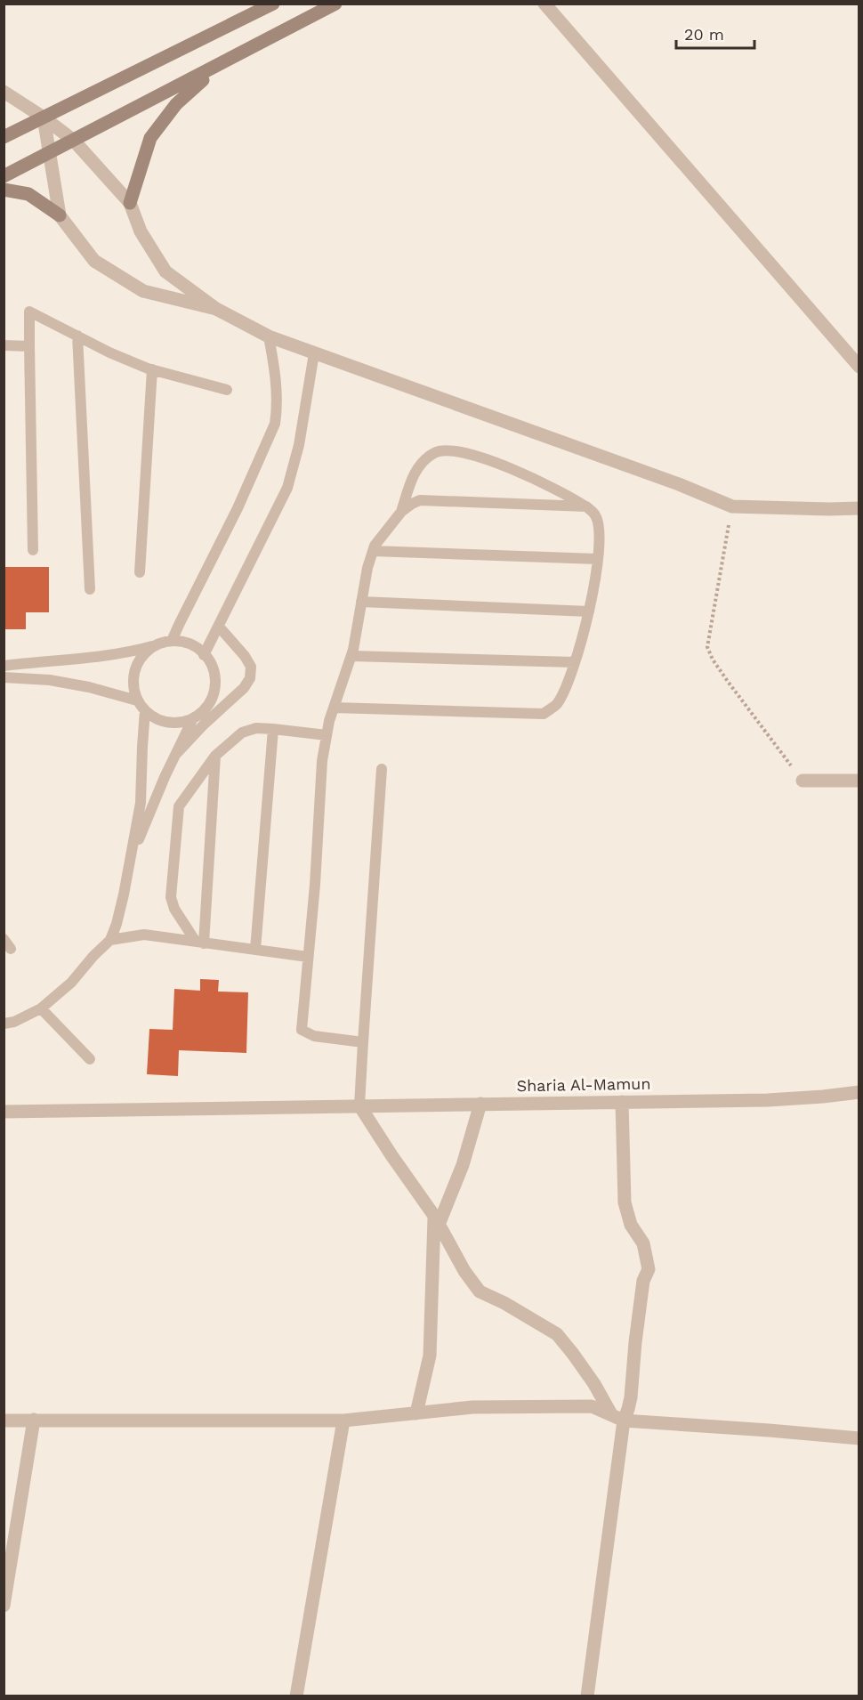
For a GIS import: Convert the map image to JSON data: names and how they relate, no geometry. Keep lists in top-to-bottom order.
{
  "streets": {
    "street": ["Sharia Al-Mamun"]
  },
  "scale_bar": "20 m"
}
